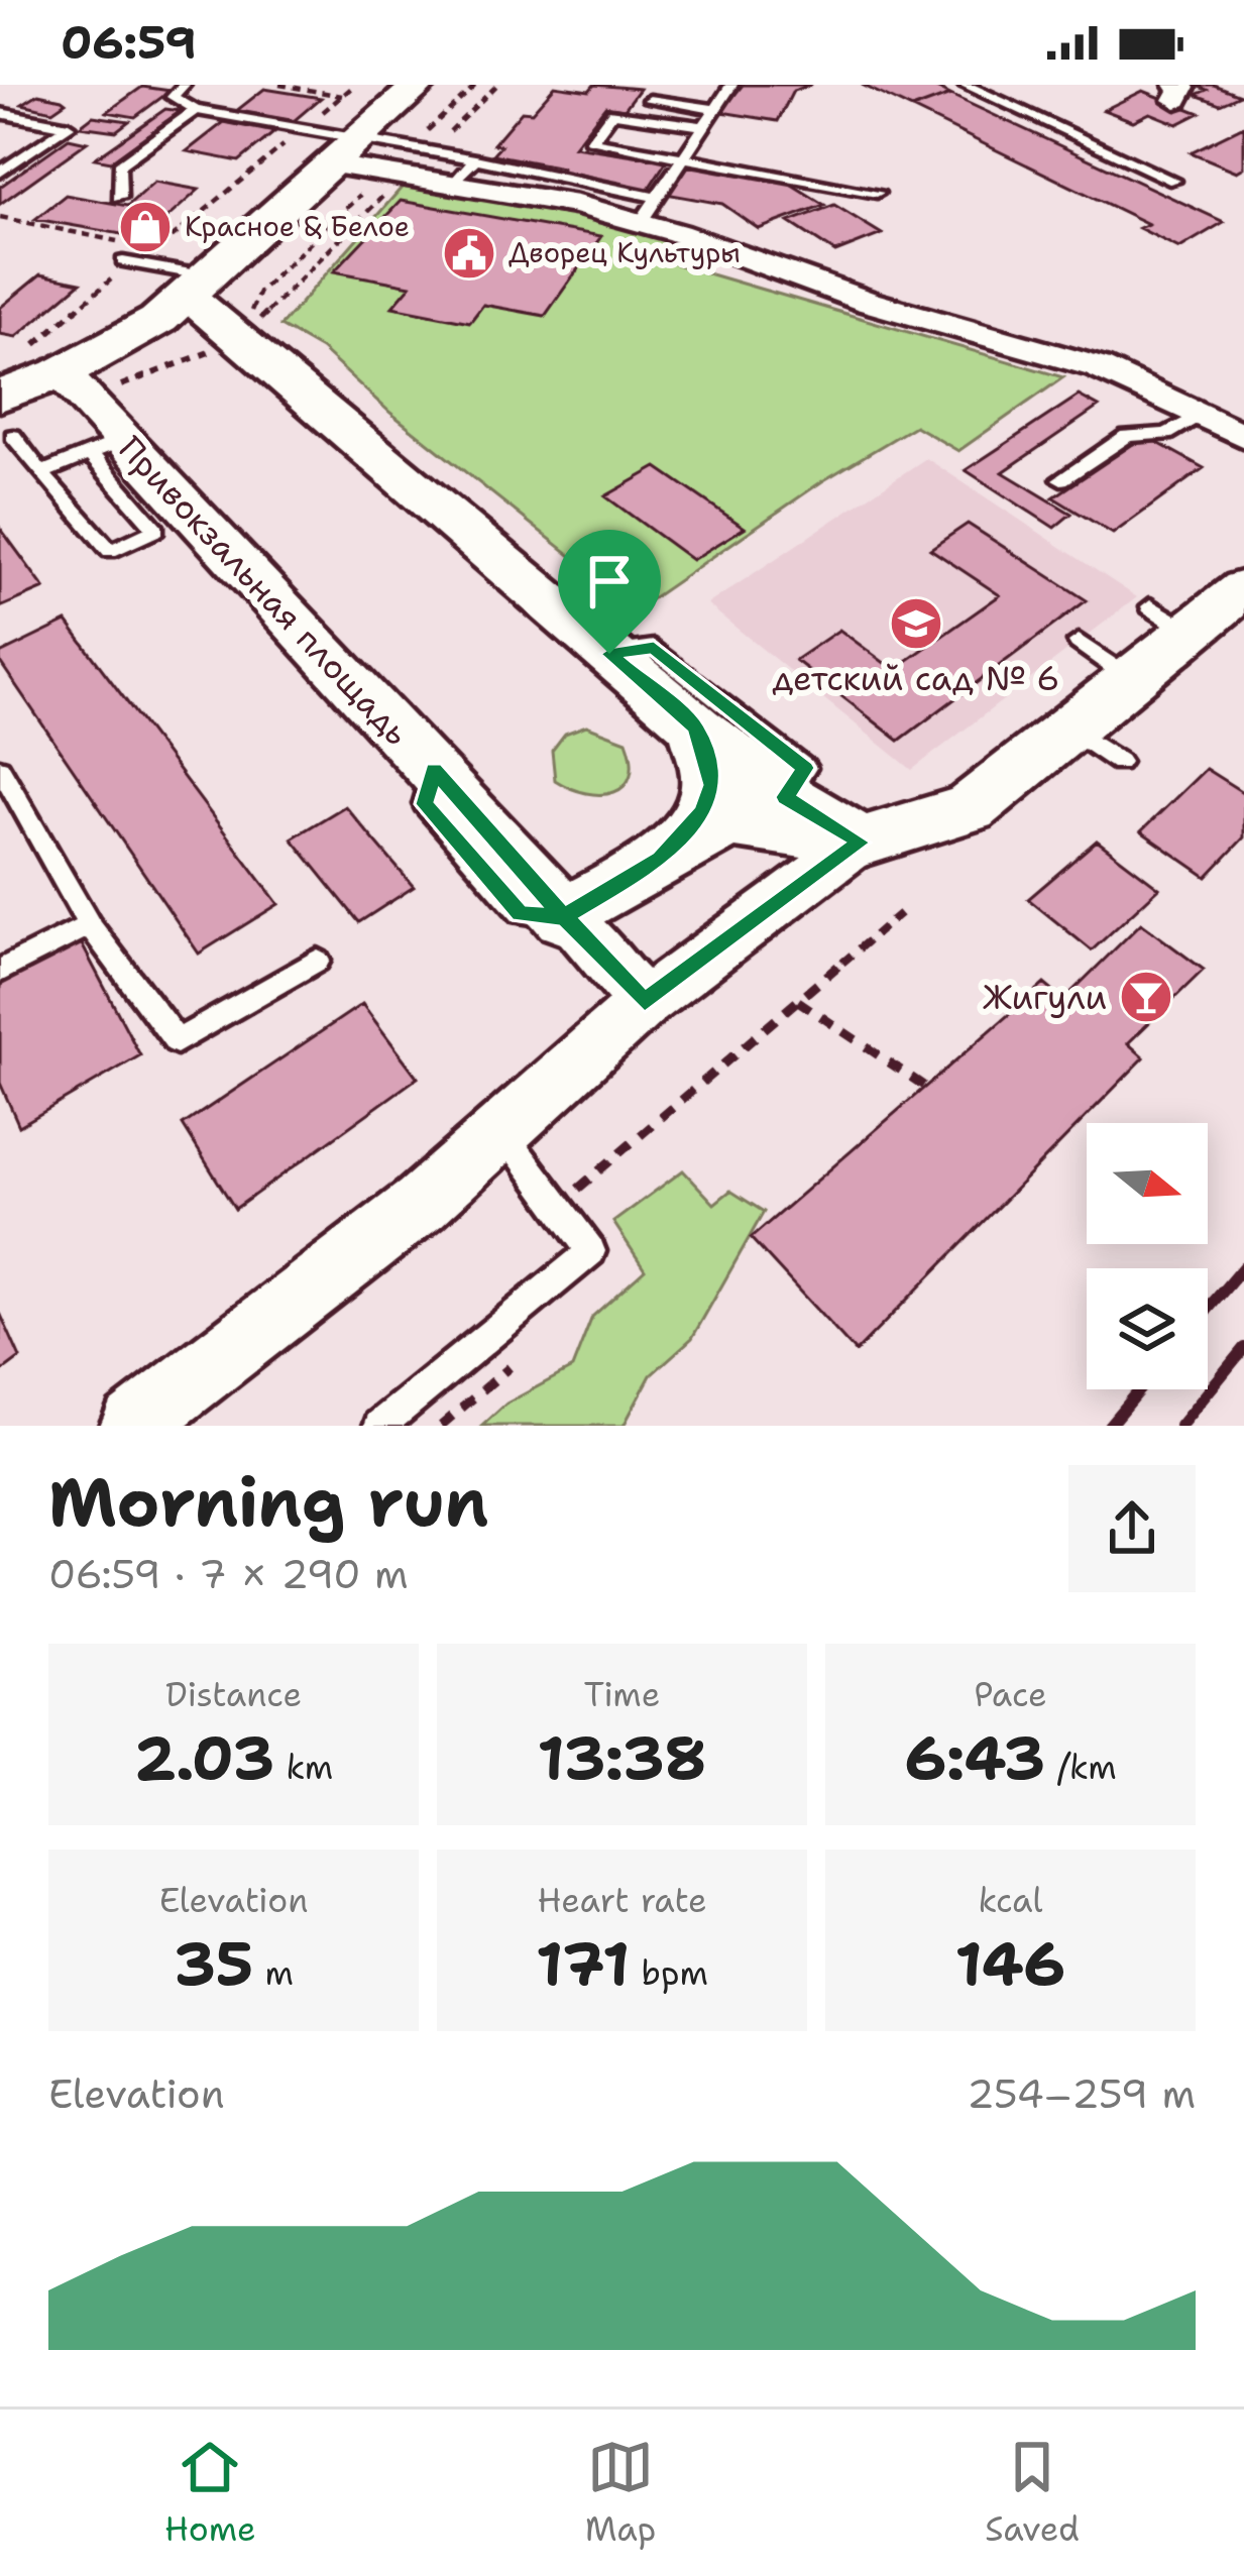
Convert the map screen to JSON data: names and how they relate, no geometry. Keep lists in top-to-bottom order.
{
  "streets": {
    "street": ["Привокзальная площадь"]
  },
  "places": {
    "shop": ["Красное & Белое"],
    "public building": ["Дворец Культуры"],
    "school or university": ["детский сад № 6"],
    "bar": ["Жигули"]
  },
  "north": "right",
  "page": {
    "status": "06:59",
    "heading": ["Morning run", "06:59 · 7 × 290 m"],
    "stats": [
      ["Distance", "2.03 km"],
      ["Time", "13:38"],
      ["Pace", "6:43 /km"],
      ["Elevation", "35 m"],
      ["Heart rate", "171 bpm"],
      ["kcal", "146"]
    ],
    "chart": ["Elevation", "254–259 m"],
    "tabs": ["Home", "Map", "Saved"]
  }
}
